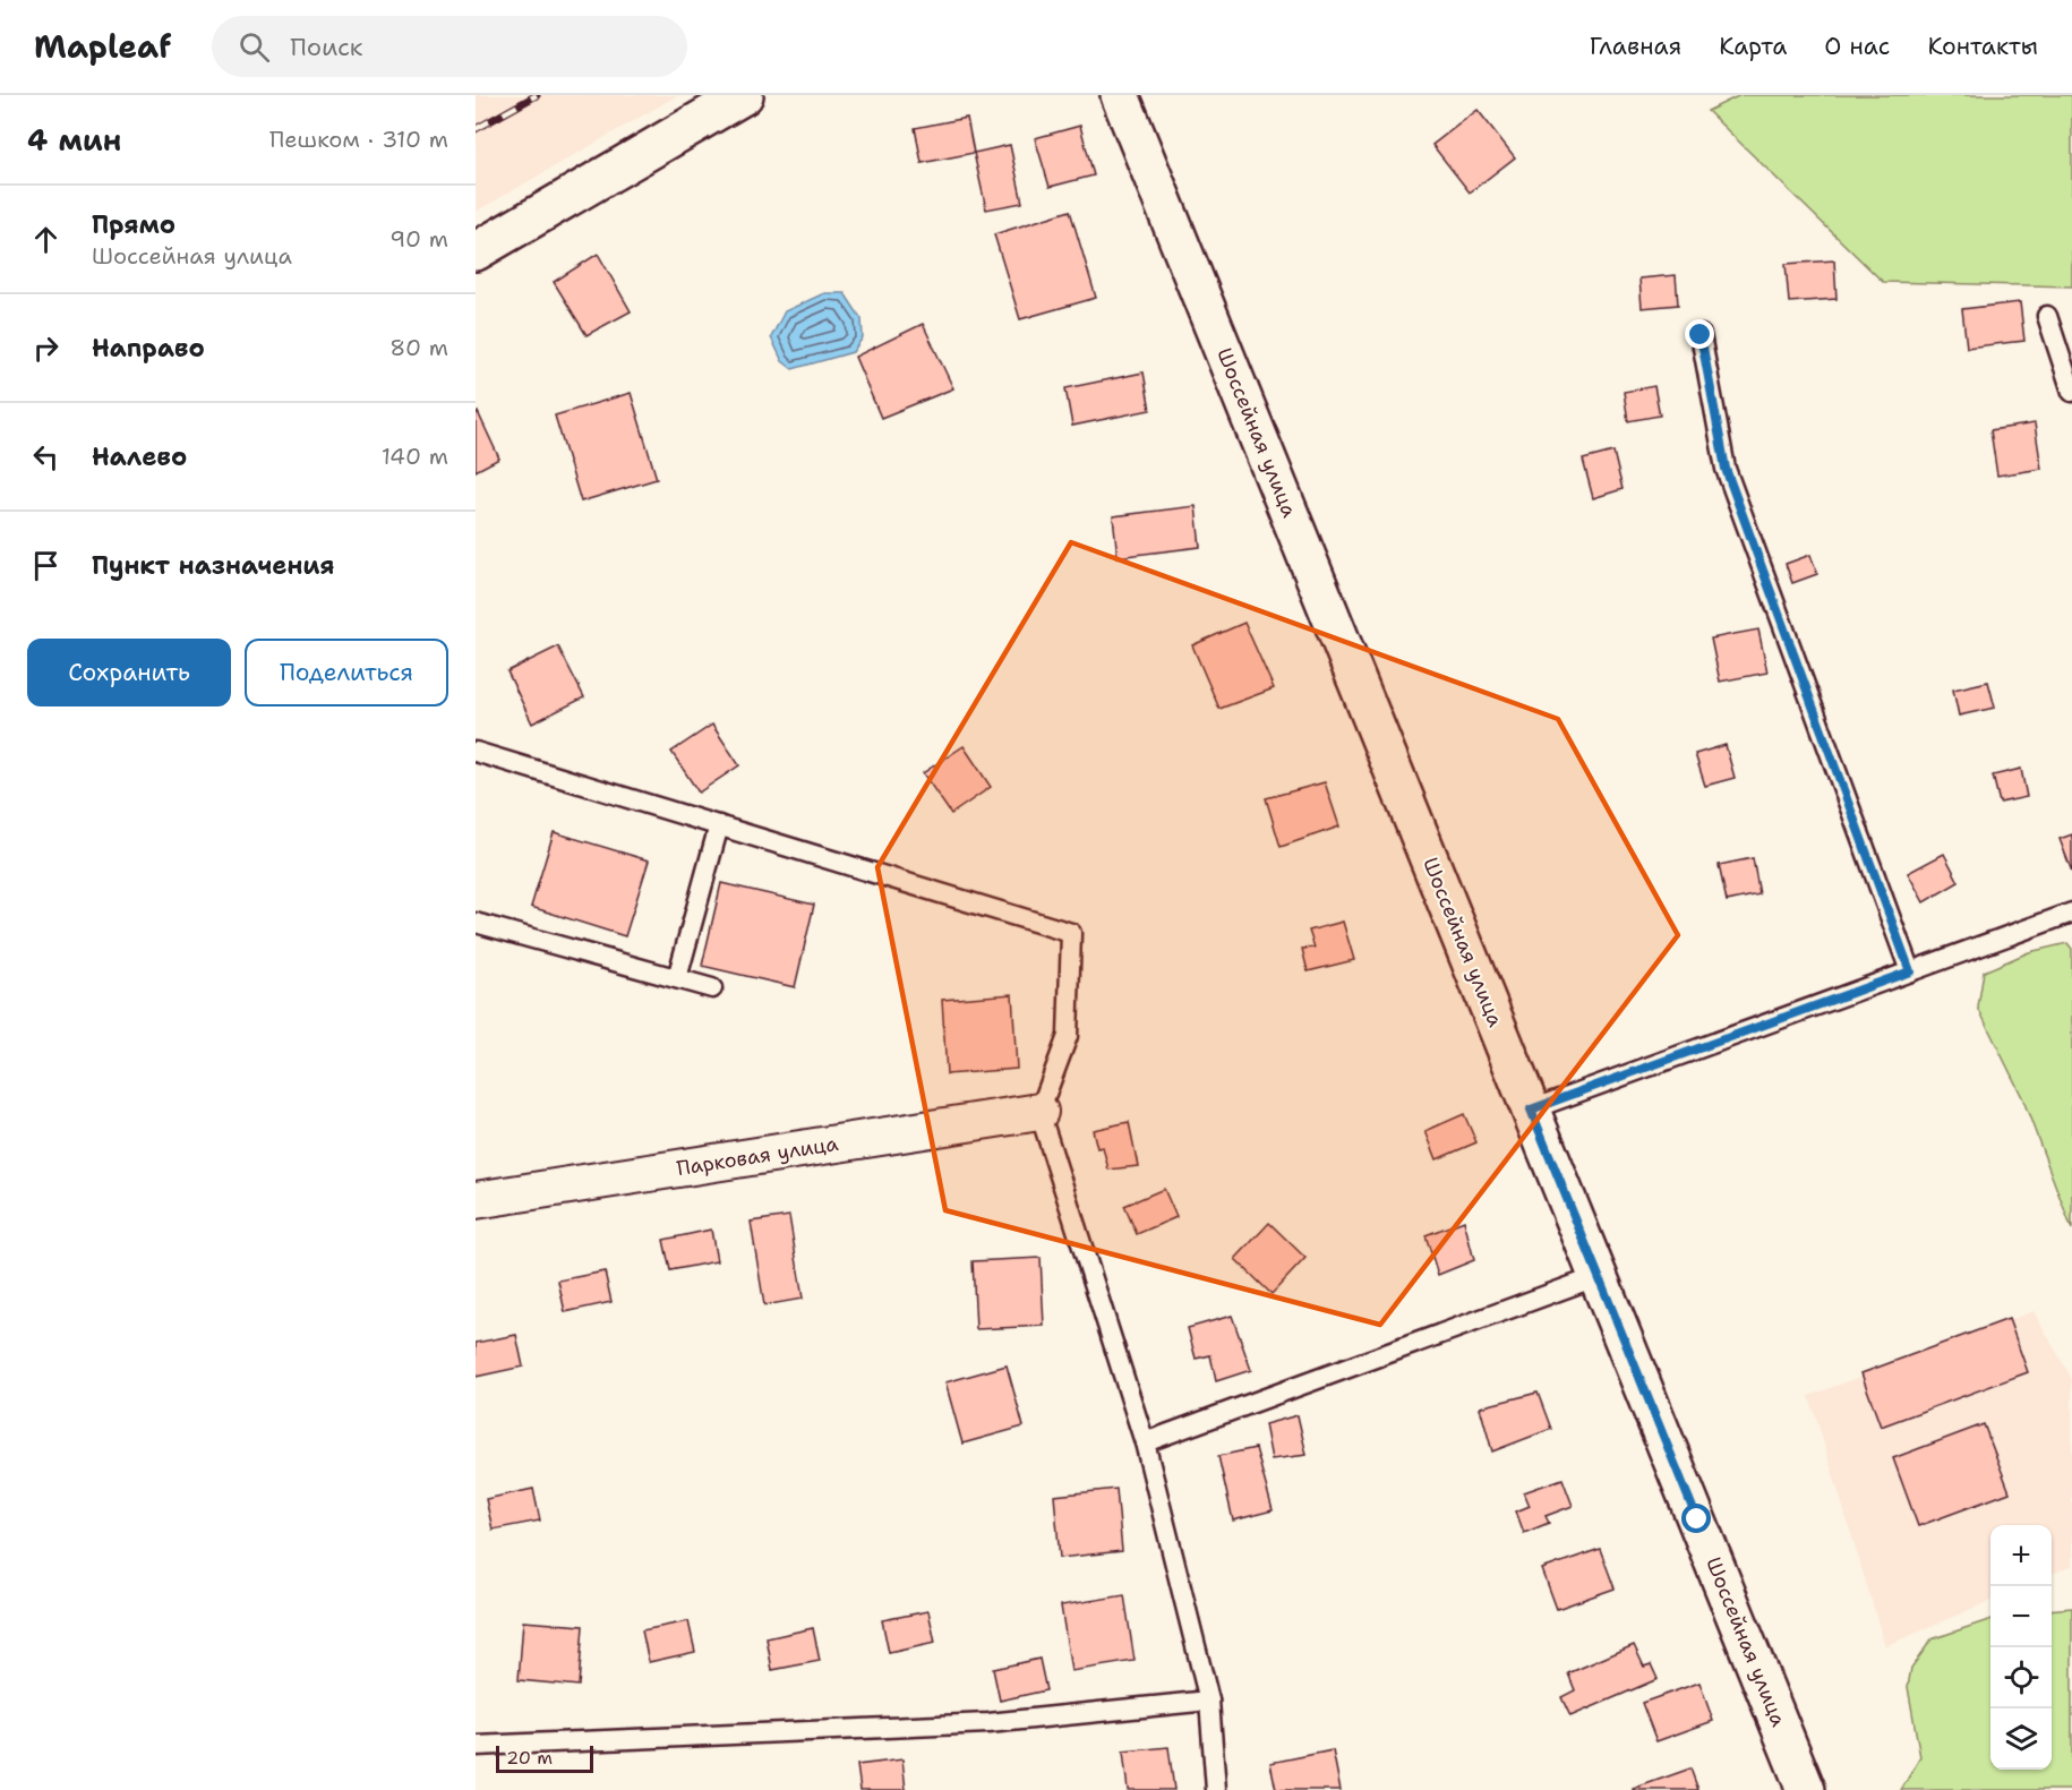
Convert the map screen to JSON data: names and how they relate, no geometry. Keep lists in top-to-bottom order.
{
  "streets": {
    "street": ["Шоссейная улица", "Парковая улица"]
  },
  "scale_bar": "20 m",
  "page": {
    "header": "Mapleaf",
    "search": "Поиск",
    "nav": [
      "Главная",
      "Карта",
      "О нас",
      "Контакты"
    ],
    "heading": ["4 мин", "Пешком · 310 m"],
    "list": [
      ["Прямо", "Шоссейная улица", "90 m"],
      ["Направо", "80 m"],
      ["Налево", "140 m"],
      "Пункт назначения"
    ],
    "buttons": ["Сохранить", "Поделиться"],
    "map_buttons": ["+", "−"],
    "scale": "20 m"
  }
}
